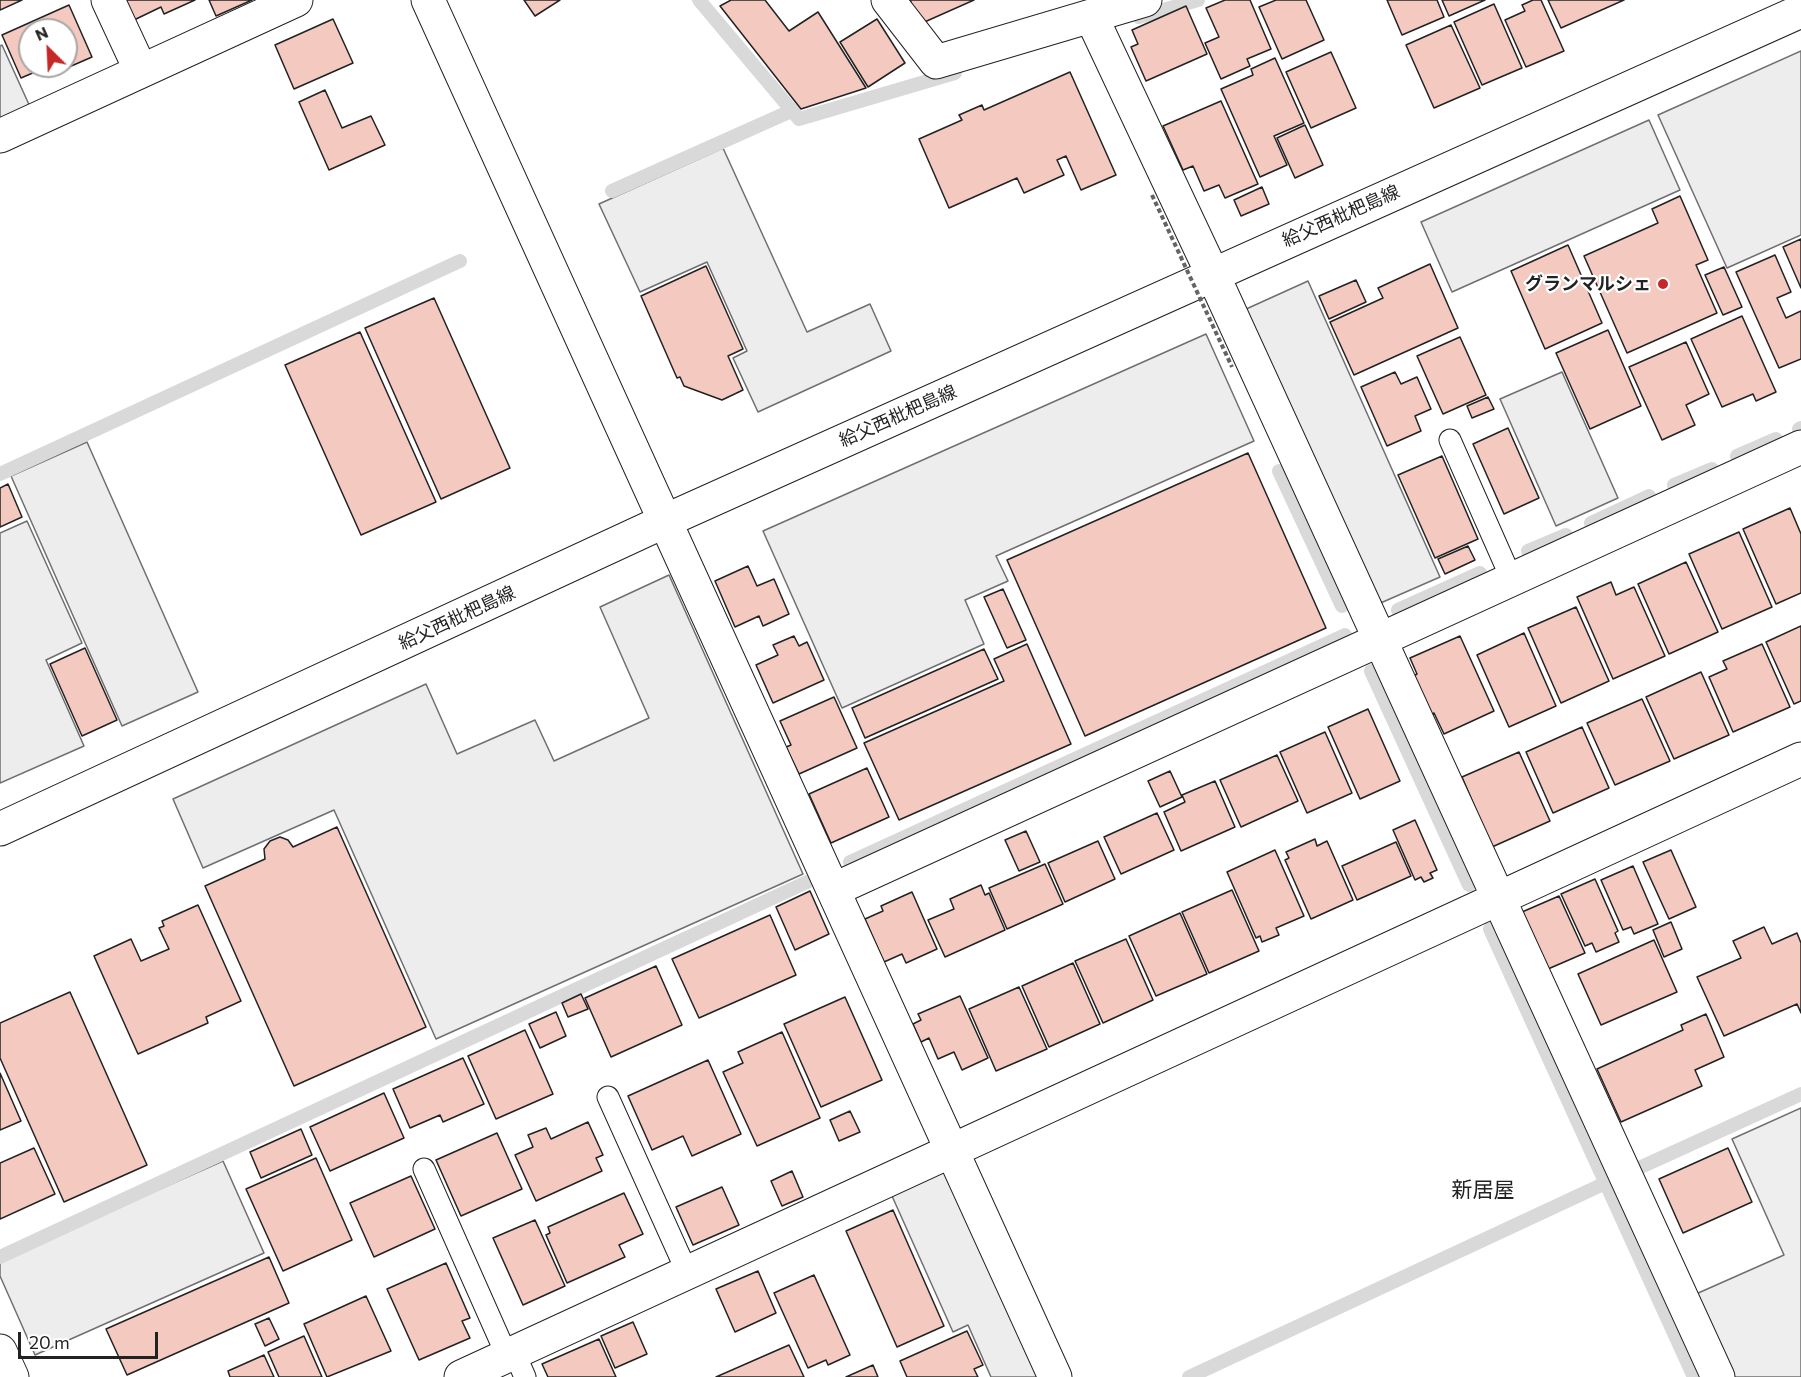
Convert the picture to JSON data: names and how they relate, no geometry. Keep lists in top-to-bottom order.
{
  "streets": {
    "street": ["給父西枇杷島線"]
  },
  "districts": ["新居屋"],
  "places": ["グランマルシェ"],
  "scale_bar": "20 m",
  "north": "top left"
}
